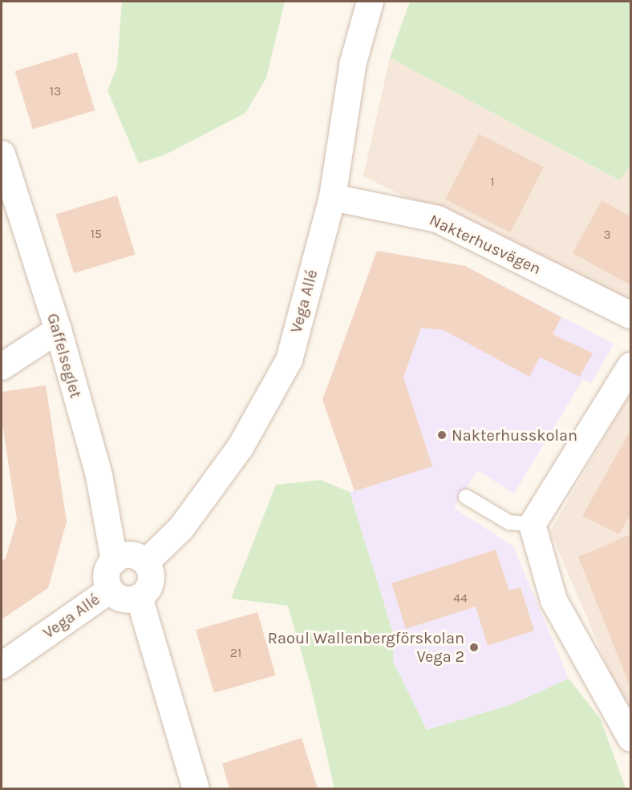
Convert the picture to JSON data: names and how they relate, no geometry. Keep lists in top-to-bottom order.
{
  "streets": {
    "street": ["Nakterhusvägen", "Vega Allé", "Gaffelseglet"]
  },
  "crossings": [
    ["Nakterhusvägen", "Vega Allé"],
    ["Vega Allé", "Gaffelseglet"]
  ],
  "places": ["Nakterhusskolan", "Raoul Wallenbergförskolan Vega 2"],
  "house_numbers": [
    "13",
    "1",
    "15",
    "3",
    "44",
    "21"
  ]
}
